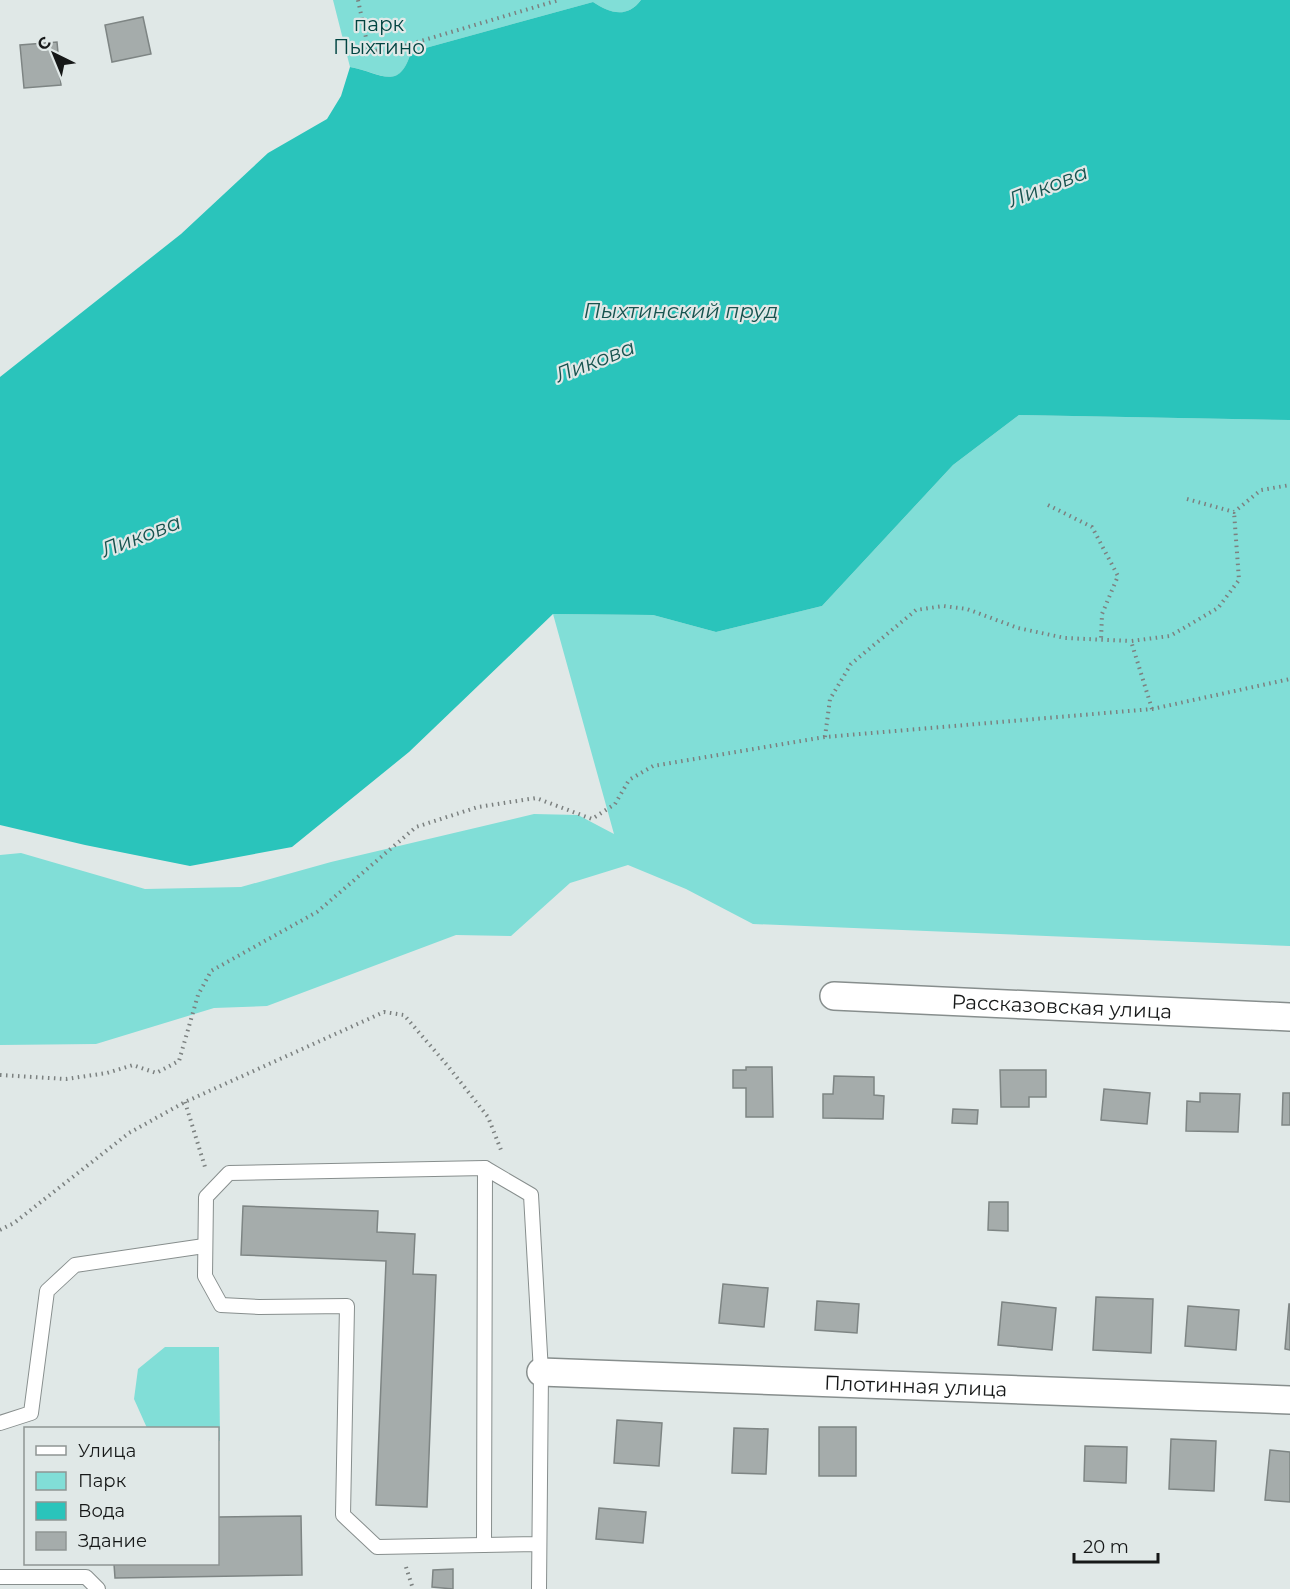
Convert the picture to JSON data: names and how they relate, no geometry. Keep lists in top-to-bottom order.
{
  "streets": {
    "street": ["Рассказовская улица", "Плотинная улица"]
  },
  "water": ["Ликова", "Пыхтинский пруд"],
  "parks": ["парк Пыхтино"],
  "legend": [
    "Улица",
    "Парк",
    "Вода",
    "Здание"
  ],
  "scale_bar": "20 m",
  "north": "top left"
}
